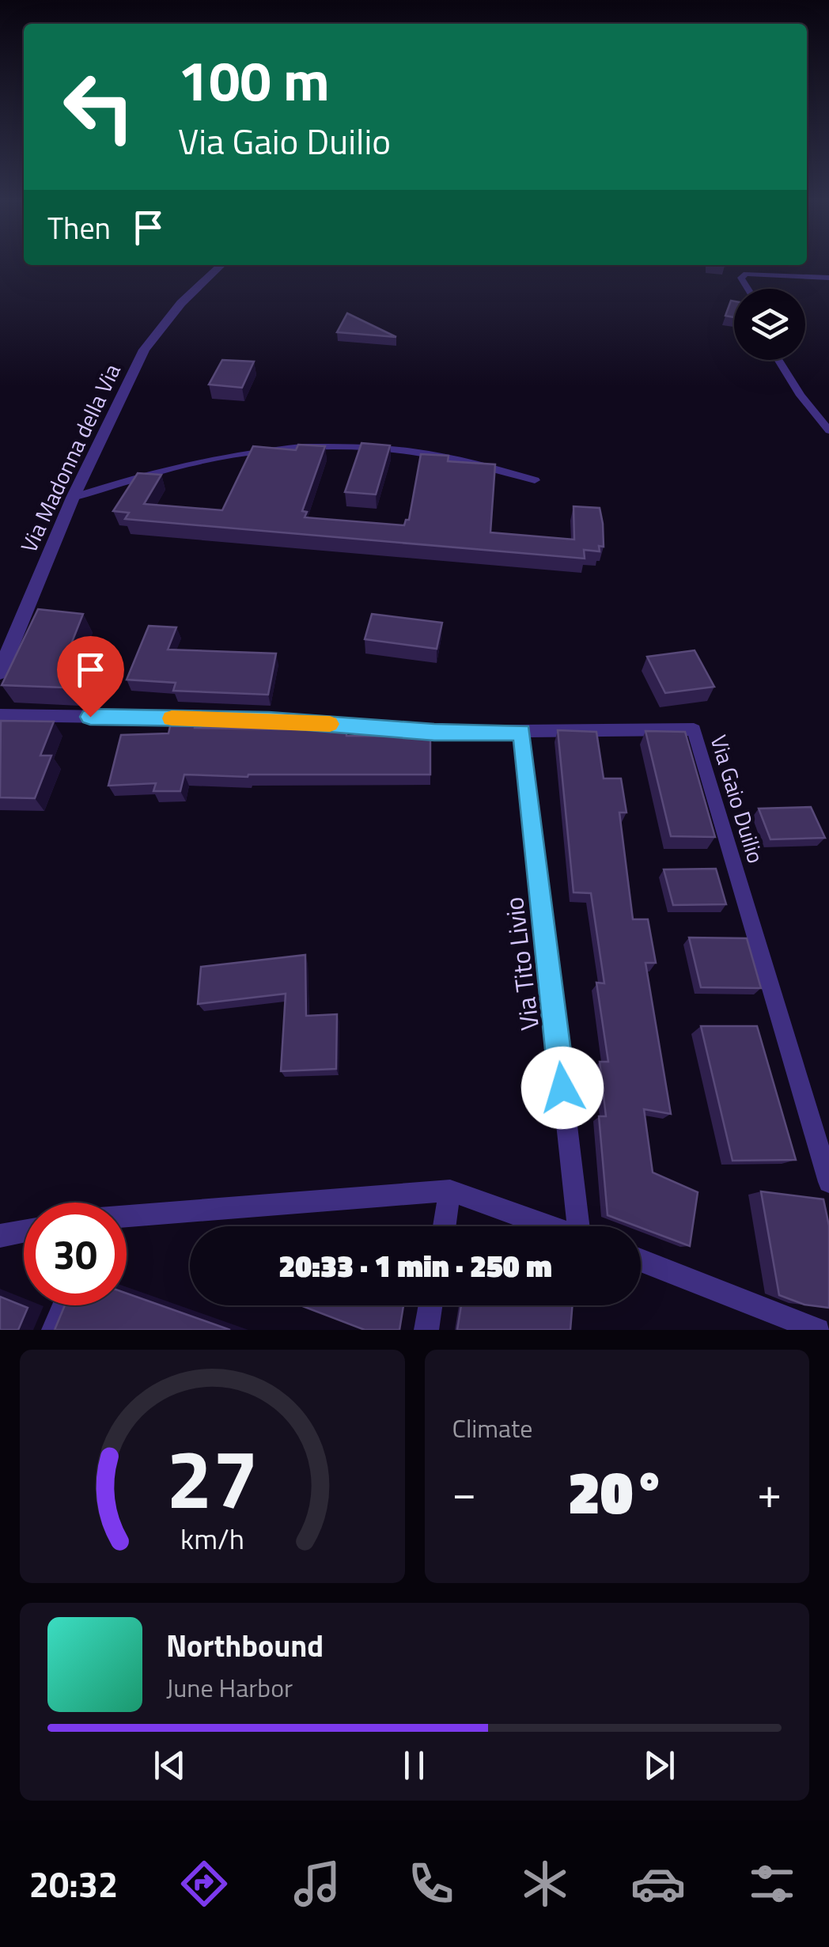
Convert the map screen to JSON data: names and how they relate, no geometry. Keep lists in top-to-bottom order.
{
  "streets": {
    "street": ["Via Madonna della Via", "Via Gaio Duilio", "Via Tito Livio"]
  },
  "crossings": [
    ["Via Gaio Duilio", "Via Tito Livio"]
  ],
  "page": {
    "turn": ["100 m", "Via Gaio Duilio"],
    "then": "Then",
    "limit": "30",
    "trip": "20:33 · 1 min · 250 m",
    "tile": "Climate",
    "heat": ["−", "20°", "+"],
    "song": ["Northbound", "June Harbor"],
    "tabs": "20:32",
    "gauge": ["27", "km/h"]
  }
}
